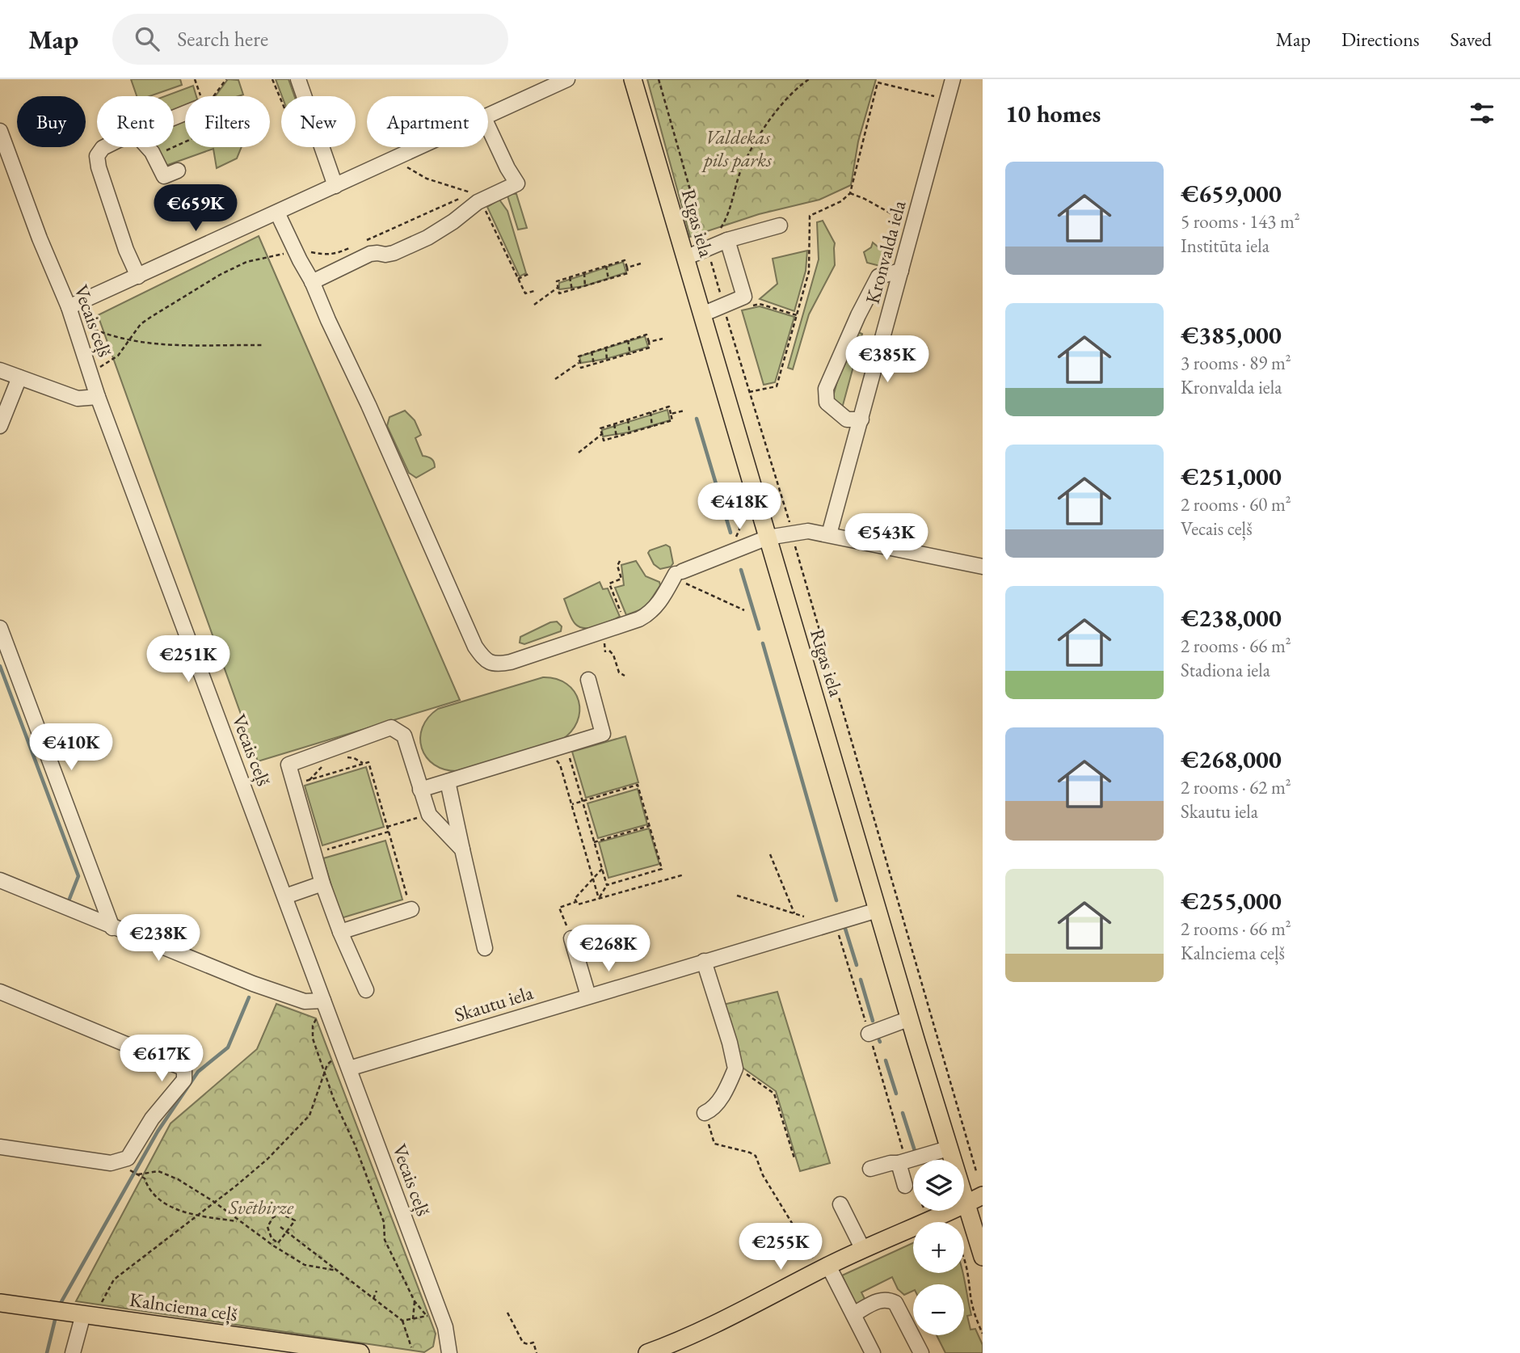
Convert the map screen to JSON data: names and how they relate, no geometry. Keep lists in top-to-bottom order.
{
  "streets": {
    "main road": ["Rīgas iela", "Kalnciema ceļš"],
    "street": ["Kronvalda iela", "Vecais ceļš", "Skautu iela"]
  },
  "crossings": [
    ["Rīgas iela", "Skautu iela"],
    ["Vecais ceļš", "Skautu iela"]
  ],
  "parks": ["Valdekas pils parks", "Svētbirze"],
  "page": {
    "header": "Map",
    "search": "Search here",
    "nav": ["Map", "Directions", "Saved"],
    "heading": "10 homes",
    "chip": [
      "Buy",
      "Rent",
      "Filters",
      "New",
      "Apartment"
    ],
    "list": [
      {
        "name": "€659,000",
        "note": "5 rooms · 143 m² · Institūta iela"
      },
      {
        "name": "€385,000",
        "note": "3 rooms · 89 m² · Kronvalda iela"
      },
      {
        "name": "€251,000",
        "note": "2 rooms · 60 m² · Vecais ceļš"
      },
      {
        "name": "€238,000",
        "note": "2 rooms · 66 m² · Stadiona iela"
      },
      {
        "name": "€268,000",
        "note": "2 rooms · 62 m² · Skautu iela"
      },
      {
        "name": "€255,000",
        "note": "2 rooms · 66 m² · Kalnciema ceļš"
      }
    ],
    "price": [
      "€659K",
      "€385K",
      "€418K",
      "€543K",
      "€251K",
      "€410K",
      "€238K",
      "€268K",
      "€617K",
      "€255K"
    ],
    "map_buttons": ["+", "−"]
  }
}
